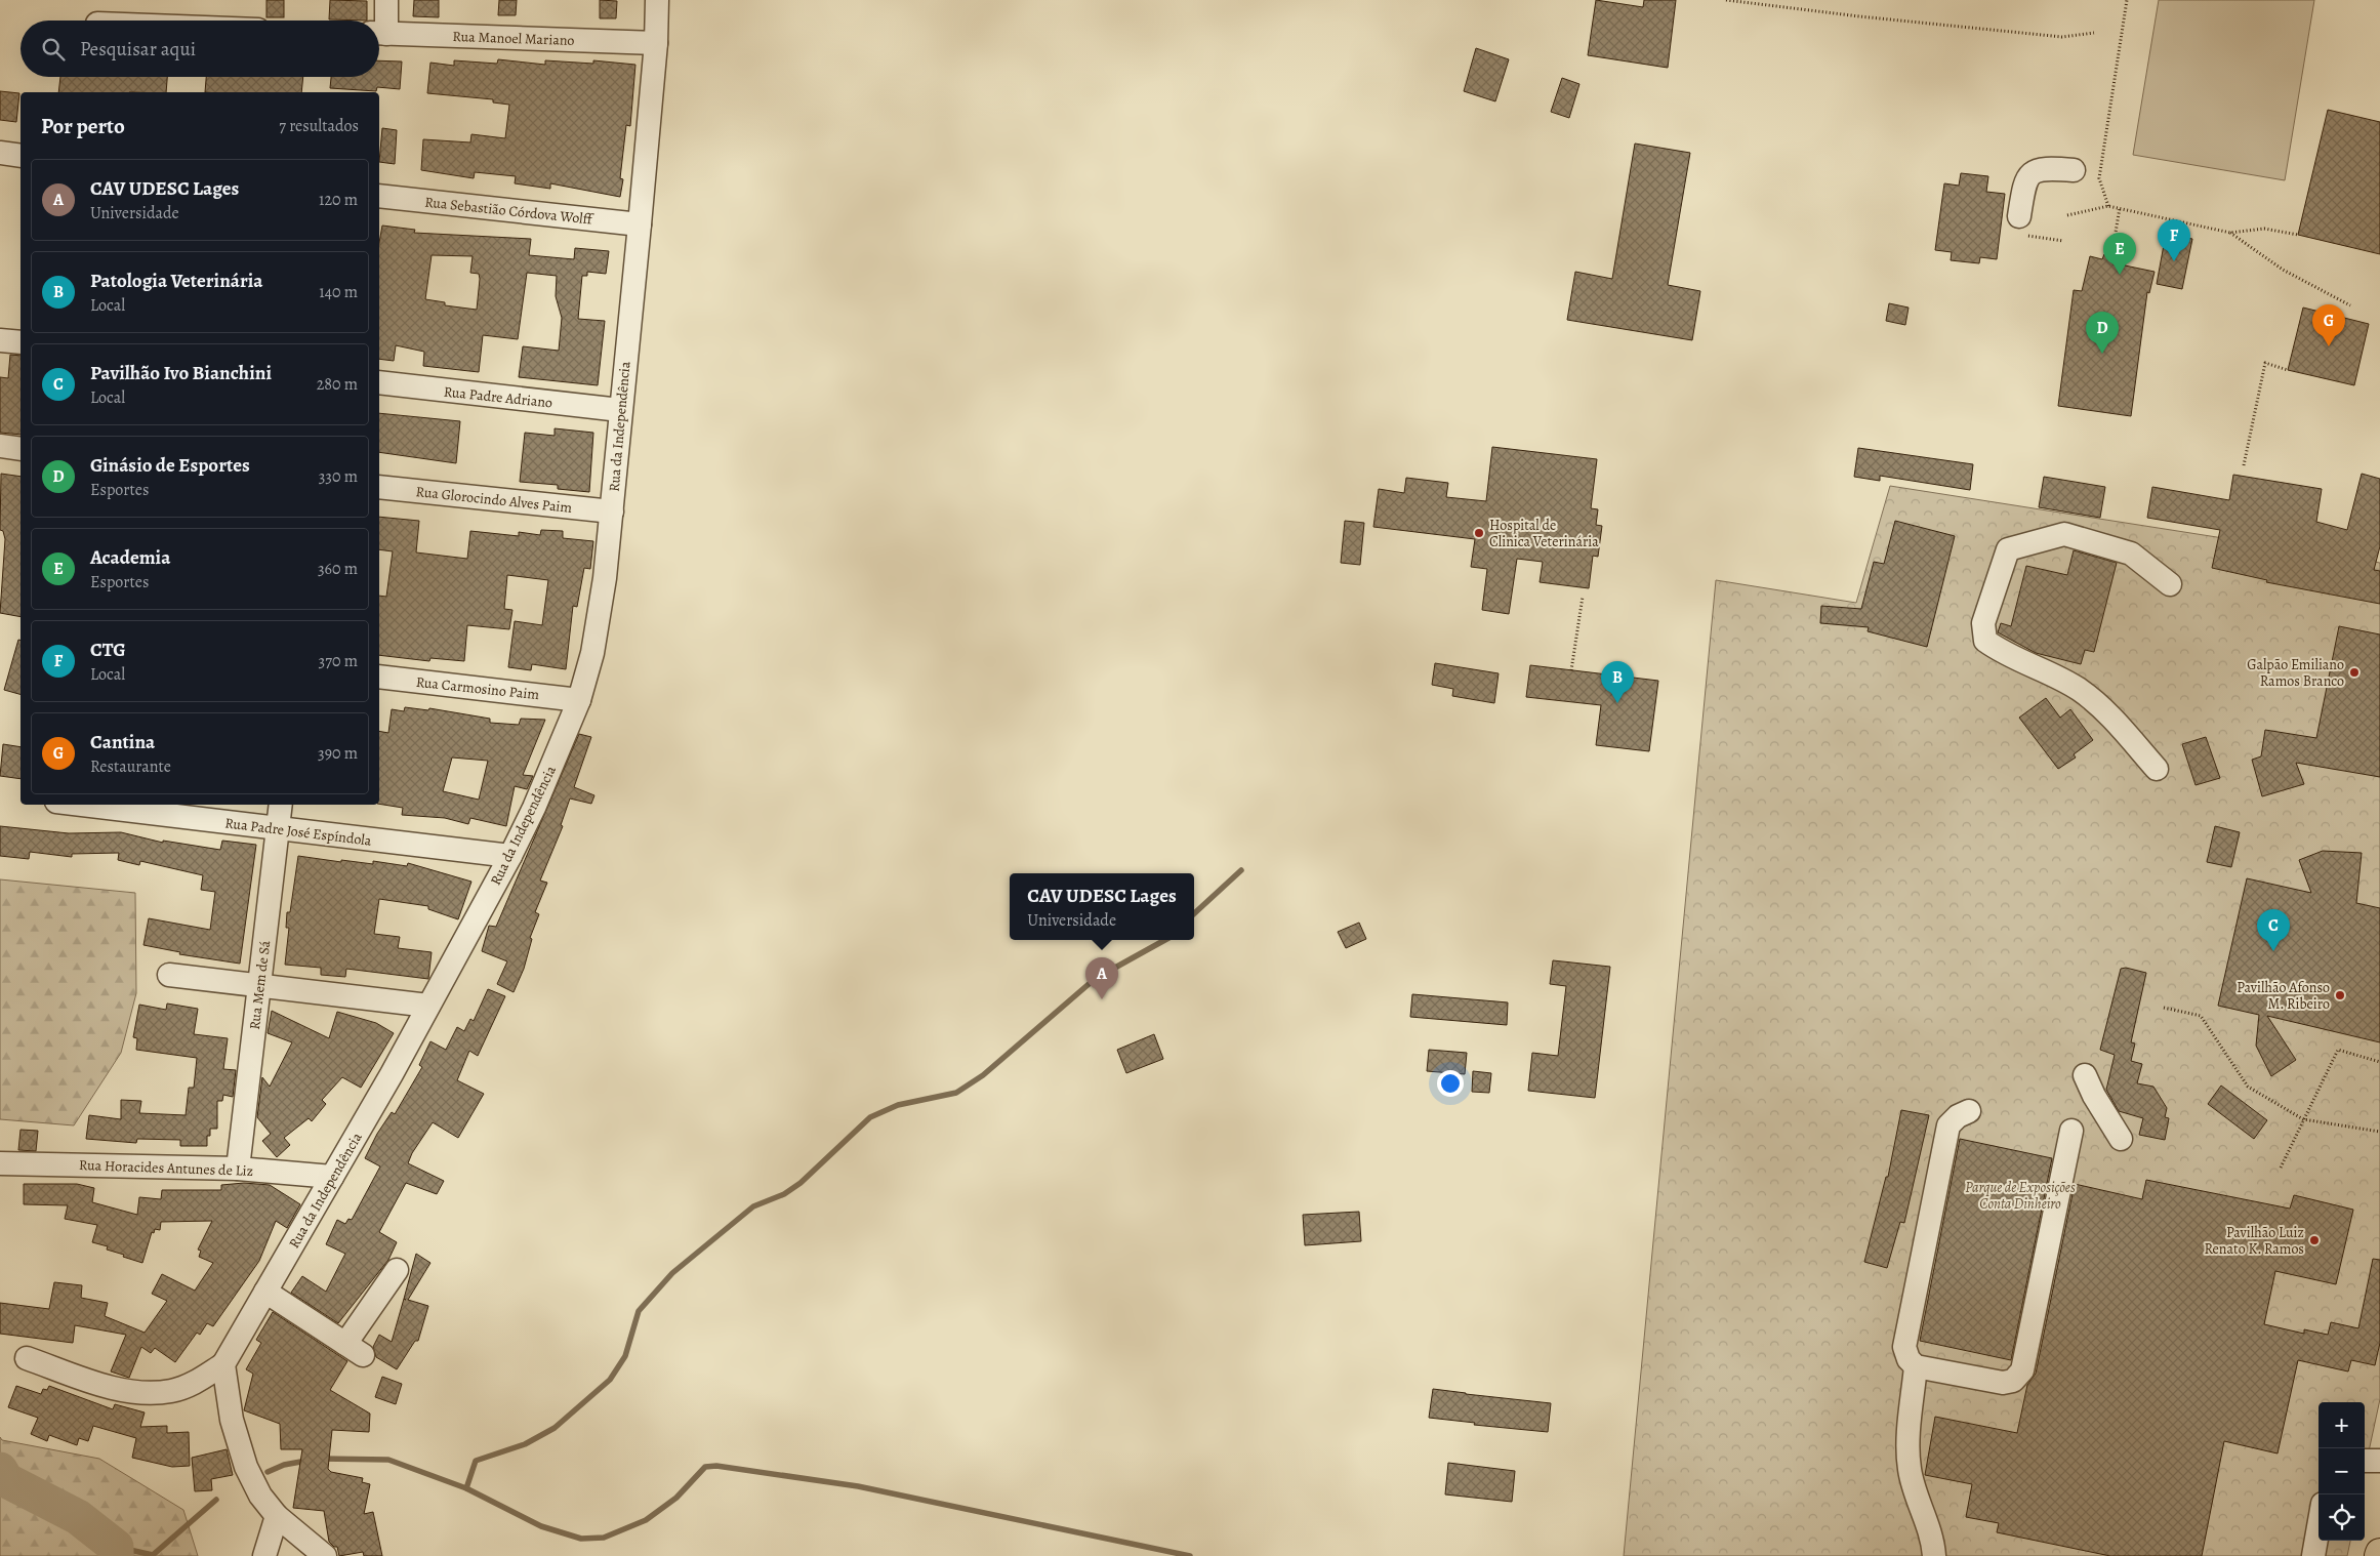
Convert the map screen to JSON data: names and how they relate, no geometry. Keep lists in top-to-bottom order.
{
  "streets": {
    "street": [
      "Rua Manoel Mariano",
      "Rua Sebastião Córdova Wolff",
      "Rua Padre Adriano",
      "Rua da Independência",
      "Rua Glorocindo Alves Paim",
      "Rua Carmosino Paim",
      "Rua Padre José Espíndola",
      "Rua Mem de Sá",
      "Rua Horacides Antunes de Liz"
    ]
  },
  "crossings": [
    ["Rua Manoel Mariano", "Rua da Independência"],
    ["Rua Sebastião Córdova Wolff", "Rua da Independência"],
    ["Rua Padre Adriano", "Rua da Independência"],
    ["Rua da Independência", "Rua Glorocindo Alves Paim"],
    ["Rua da Independência", "Rua Carmosino Paim"],
    ["Rua da Independência", "Rua Padre José Espíndola"],
    ["Rua da Independência", "Rua Horacides Antunes de Liz"],
    ["Rua Padre José Espíndola", "Rua Mem de Sá"],
    ["Rua Mem de Sá", "Rua Horacides Antunes de Liz"]
  ],
  "parks": ["Parque de Exposições Conta Dinheiro"],
  "places": [
    "Hospital de Clinica Veterinária",
    "Galpão Emiliano Ramos Branco",
    "Pavilhão Afonso M. Ribeiro",
    "Pavilhão Luiz Renato K. Ramos"
  ],
  "page": {
    "search": "Pesquisar aqui",
    "heading": ["Por perto", "7 resultados"],
    "list": [
      {
        "mark": "A",
        "name": "CAV UDESC Lages",
        "note": "Universidade",
        "value": "120 m"
      },
      {
        "mark": "B",
        "name": "Patologia Veterinária",
        "note": "Local",
        "value": "140 m"
      },
      {
        "mark": "C",
        "name": "Pavilhão Ivo Bianchini",
        "note": "Local",
        "value": "280 m"
      },
      {
        "mark": "D",
        "name": "Ginásio de Esportes",
        "note": "Esportes",
        "value": "330 m"
      },
      {
        "mark": "E",
        "name": "Academia",
        "note": "Esportes",
        "value": "360 m"
      },
      {
        "mark": "F",
        "name": "CTG",
        "note": "Local",
        "value": "370 m"
      },
      {
        "mark": "G",
        "name": "Cantina",
        "note": "Restaurante",
        "value": "390 m"
      }
    ],
    "pins": [
      "F",
      "E",
      "G",
      "D",
      "B",
      "C",
      "A"
    ],
    "popup": ["CAV UDESC Lages", "Universidade"],
    "map_buttons": ["+", "−"]
  }
}
